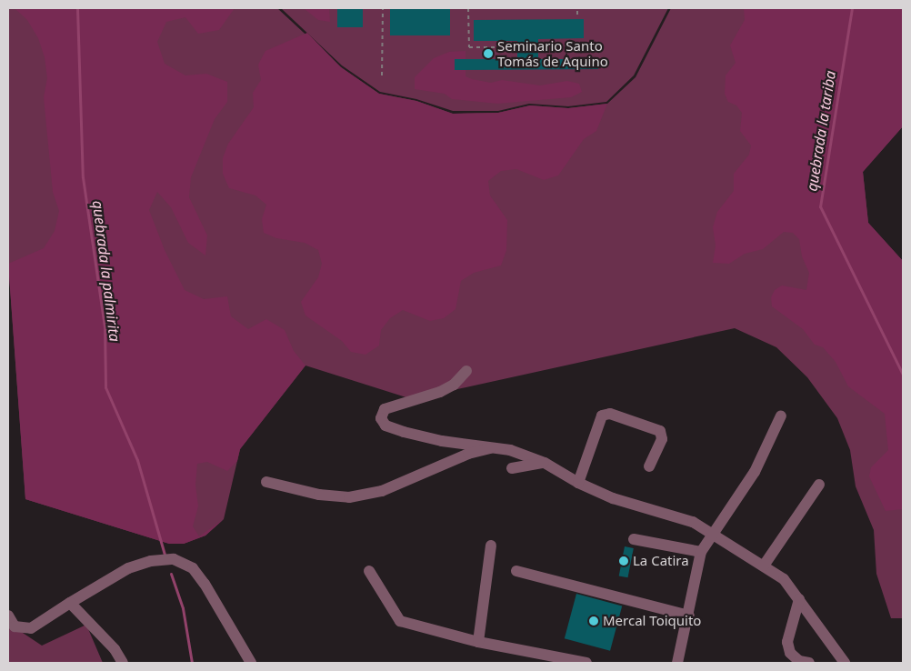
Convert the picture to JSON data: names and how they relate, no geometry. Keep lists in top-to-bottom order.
{
  "water": ["quebrada la tariba", "quebrada la palmirita"],
  "places": ["Seminario Santo Tomás de Aquino", "La Catira", "Mercal Toiquito"]
}
